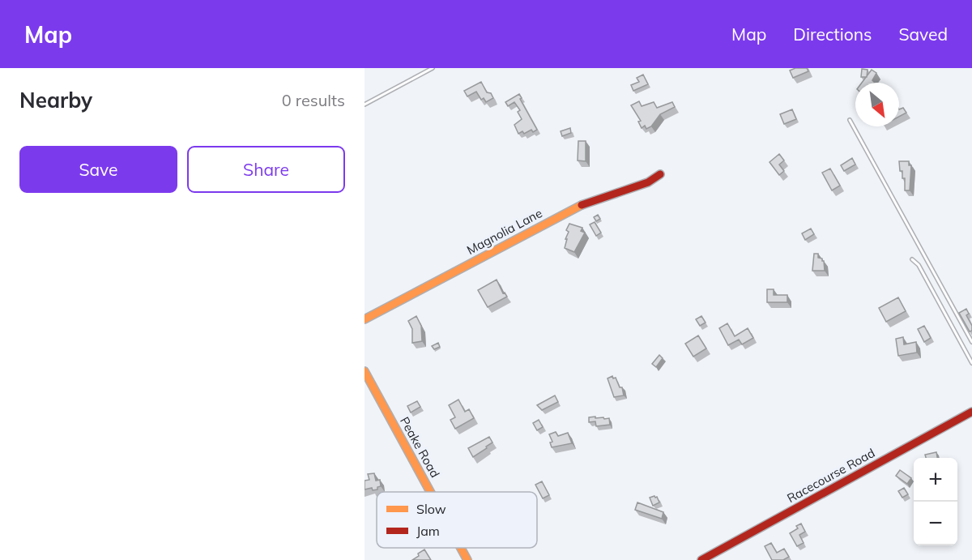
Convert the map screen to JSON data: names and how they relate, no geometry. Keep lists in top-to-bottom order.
{
  "streets": {
    "street": ["Magnolia Lane", "Peake Road", "Racecourse Road"]
  },
  "legend": ["Slow", "Jam"],
  "north": "bottom right",
  "page": {
    "header": "Map",
    "nav": ["Map", "Directions", "Saved"],
    "heading": ["Nearby", "0 results"],
    "buttons": ["Save", "Share"],
    "map_buttons": ["+", "−"]
  }
}
